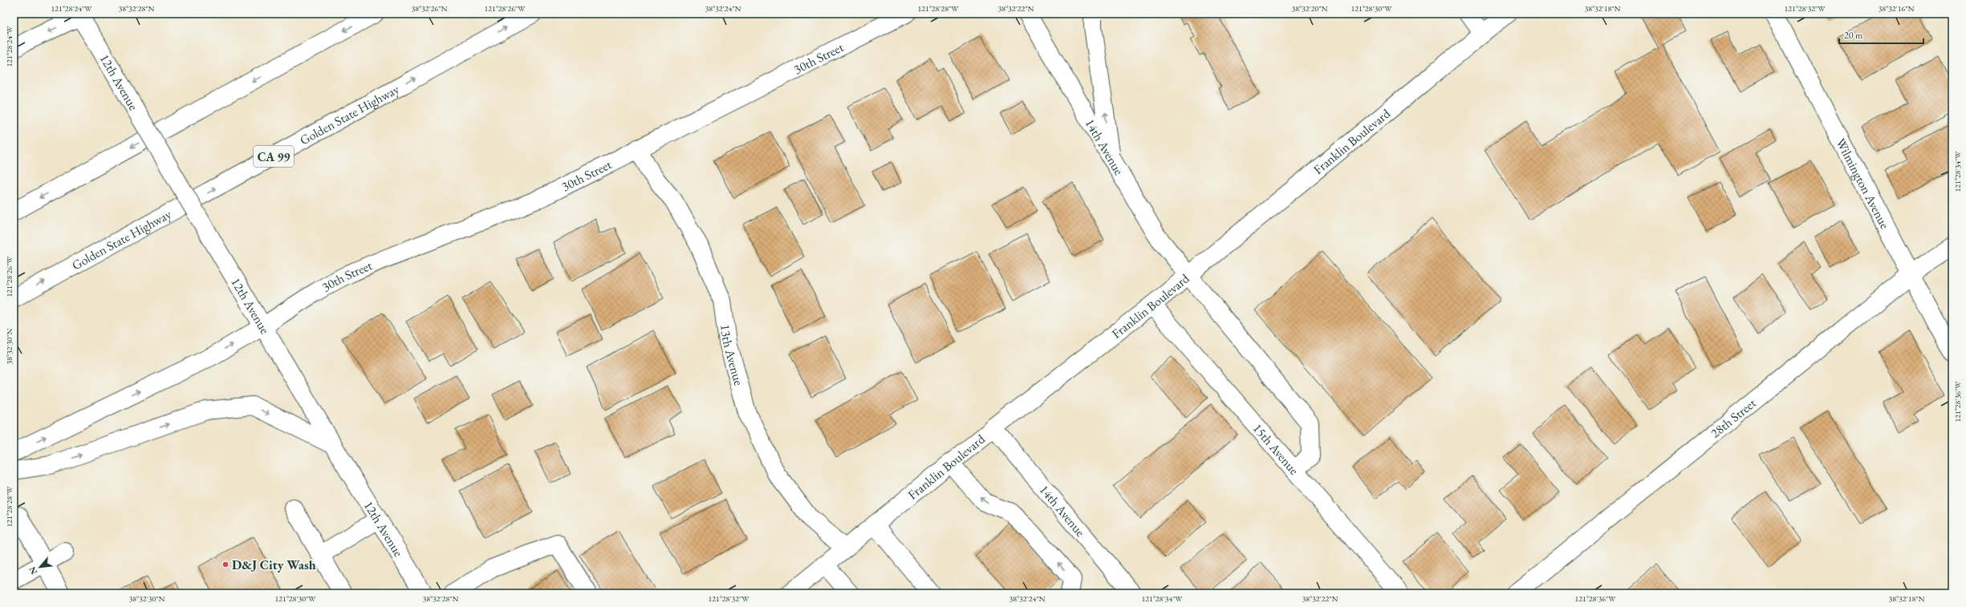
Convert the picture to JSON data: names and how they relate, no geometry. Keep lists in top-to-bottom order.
{
  "streets": {
    "main road": [
      "30th Street",
      "12th Avenue",
      "Golden State Highway",
      "Franklin Boulevard",
      "14th Avenue",
      "CA 99",
      "Wilmington Avenue",
      "13th Avenue",
      "28th Street",
      "15th Avenue"
    ]
  },
  "crossings": [
    ["30th Street", "12th Avenue"],
    ["30th Street", "13th Avenue"],
    ["Franklin Boulevard", "14th Avenue"],
    ["Franklin Boulevard", "13th Avenue"],
    ["Franklin Boulevard", "15th Avenue"],
    ["14th Avenue", "15th Avenue"],
    ["Wilmington Avenue", "28th Street"]
  ],
  "places": ["D&J City Wash"],
  "scale_bar": "20 m",
  "north": "bottom left",
  "coordinates": [
    "121°28'24\"W",
    "38°32'28\"N",
    "38°32'26\"N",
    "121°28'26\"W",
    "38°32'24\"N",
    "121°28'28\"W",
    "38°32'22\"N",
    "38°32'20\"N",
    "121°28'30\"W",
    "38°32'18\"N",
    "121°28'32\"W",
    "38°32'16\"N",
    "121°28'34\"W",
    "38°32'30\"N",
    "121°28'36\"W"
  ]
}
